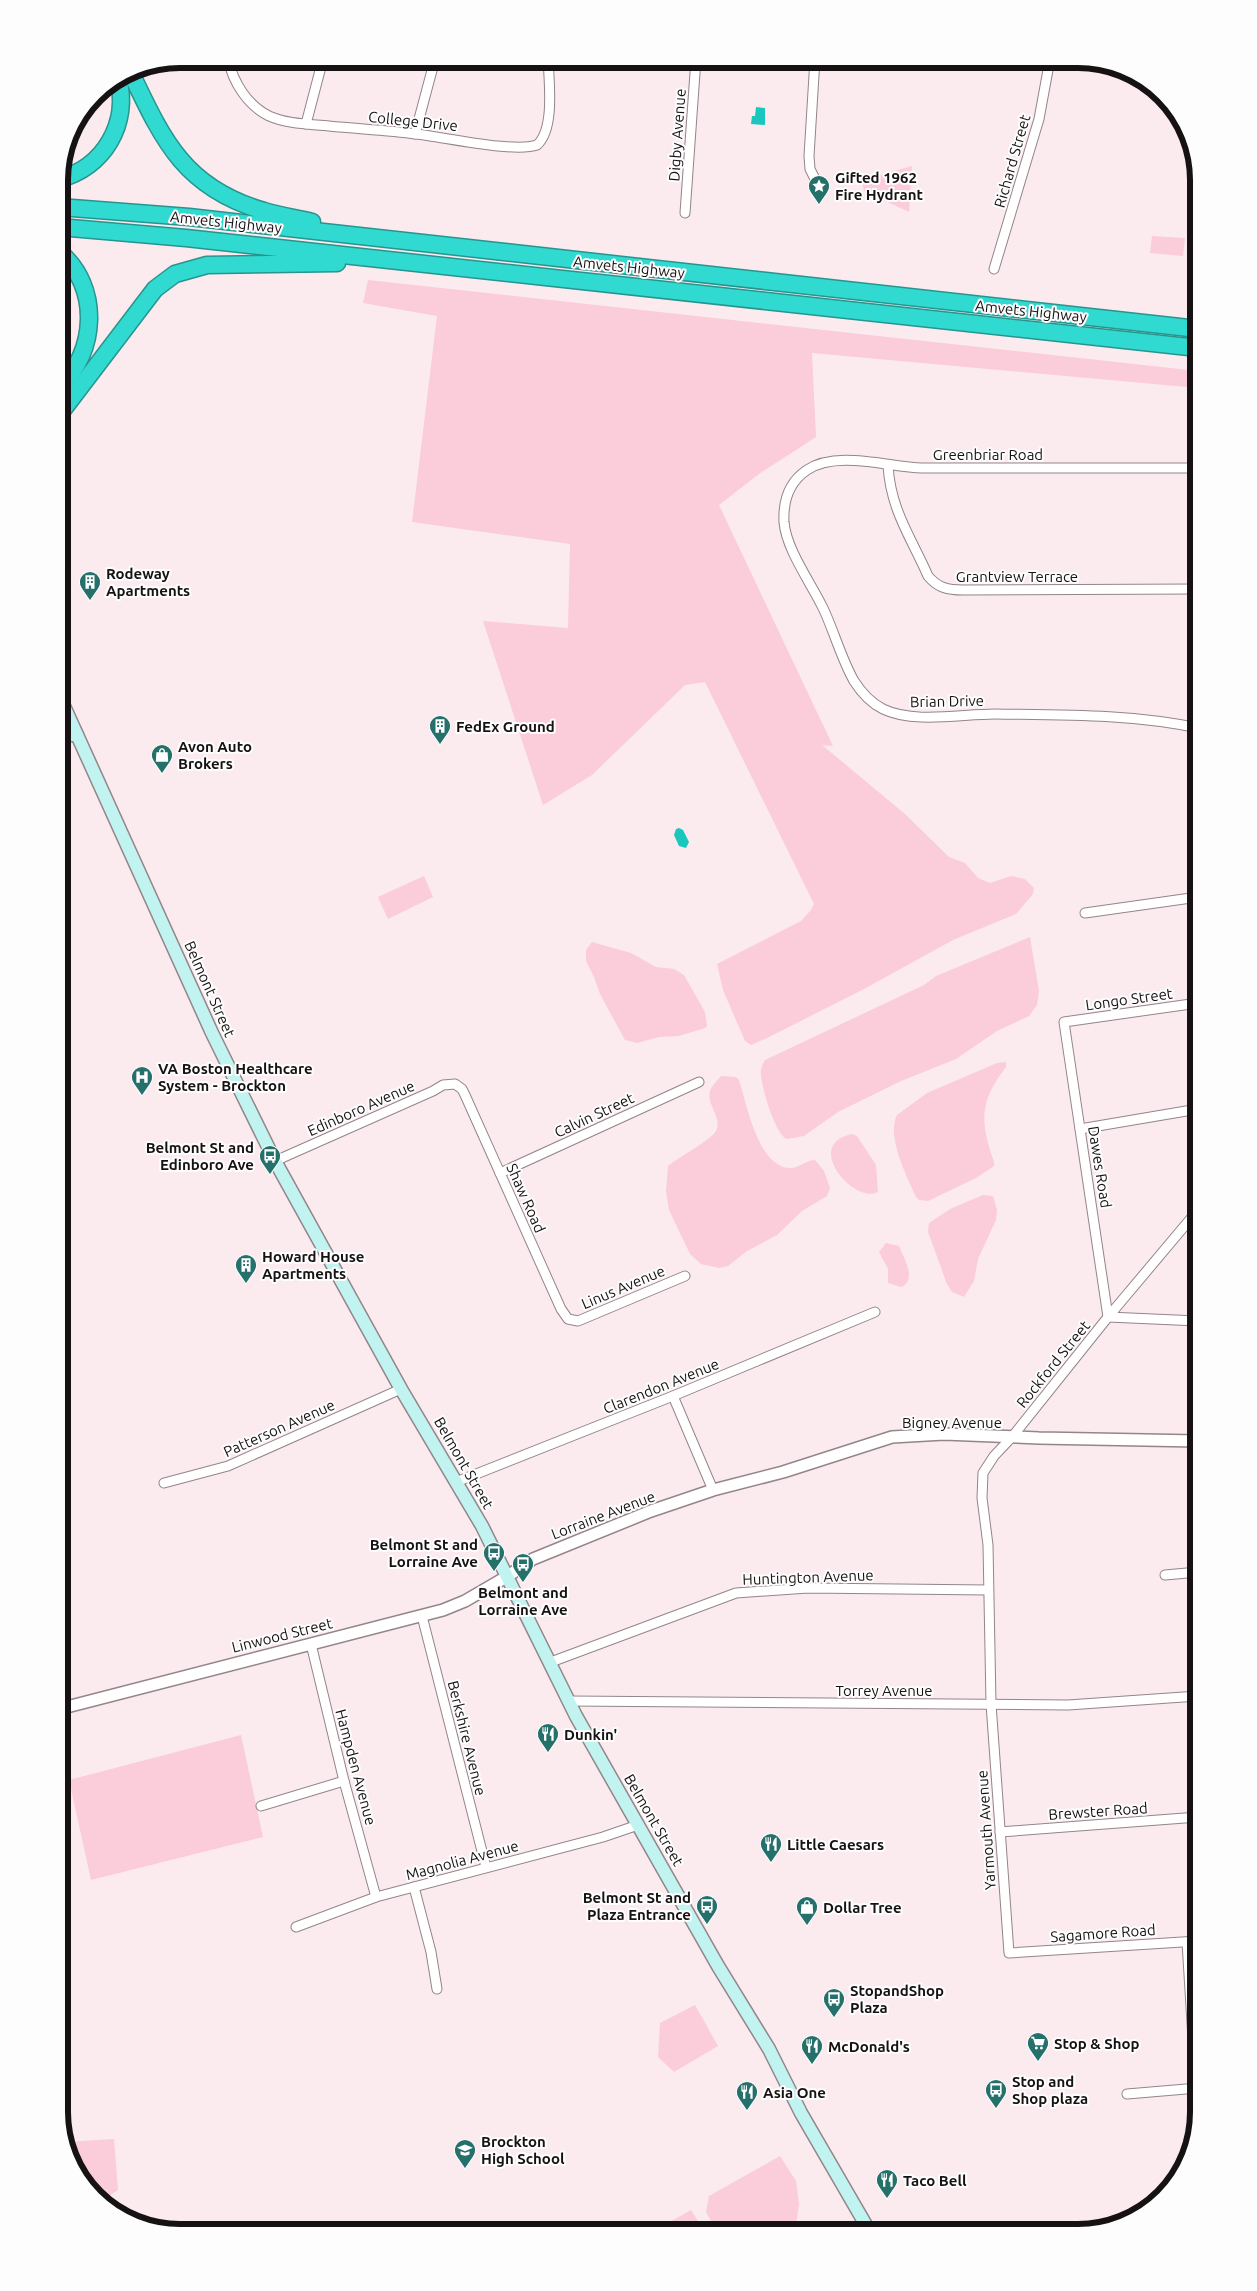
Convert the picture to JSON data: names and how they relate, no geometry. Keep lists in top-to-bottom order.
{
  "streets": {
    "highway": ["Amvets Highway"],
    "main road": ["Belmont Street"],
    "street": [
      "College Drive",
      "Digby Avenue",
      "Richard Street",
      "Greenbriar Road",
      "Grantview Terrace",
      "Brian Drive",
      "Longo Street",
      "Edinboro Avenue",
      "Calvin Street",
      "Dawes Road",
      "Shaw Road",
      "Linus Avenue",
      "Rockford Street",
      "Clarendon Avenue",
      "Bigney Avenue",
      "Patterson Avenue",
      "Lorraine Avenue",
      "Huntington Avenue",
      "Linwood Street",
      "Torrey Avenue",
      "Berkshire Avenue",
      "Hampden Avenue",
      "Brewster Road",
      "Yarmouth Avenue",
      "Magnolia Avenue",
      "Sagamore Road"
    ]
  },
  "crossings": [
    ["Greenbriar Road", "Grantview Terrace"],
    ["Greenbriar Road", "Brian Drive"],
    ["Belmont Street", "Edinboro Avenue"],
    ["Belmont Street", "Clarendon Avenue"],
    ["Belmont Street", "Patterson Avenue"],
    ["Belmont Street", "Lorraine Avenue"],
    ["Belmont Street", "Huntington Avenue"],
    ["Belmont Street", "Linwood Street"],
    ["Belmont Street", "Torrey Avenue"],
    ["Belmont Street", "Magnolia Avenue"],
    ["Longo Street", "Dawes Road"],
    ["Edinboro Avenue", "Shaw Road"],
    ["Calvin Street", "Shaw Road"],
    ["Dawes Road", "Rockford Street"],
    ["Shaw Road", "Linus Avenue"],
    ["Rockford Street", "Bigney Avenue"],
    ["Rockford Street", "Huntington Avenue"],
    ["Rockford Street", "Torrey Avenue"],
    ["Rockford Street", "Yarmouth Avenue"],
    ["Bigney Avenue", "Lorraine Avenue"],
    ["Lorraine Avenue", "Linwood Street"],
    ["Linwood Street", "Berkshire Avenue"],
    ["Linwood Street", "Hampden Avenue"],
    ["Torrey Avenue", "Yarmouth Avenue"],
    ["Berkshire Avenue", "Magnolia Avenue"],
    ["Hampden Avenue", "Magnolia Avenue"],
    ["Brewster Road", "Yarmouth Avenue"],
    ["Yarmouth Avenue", "Sagamore Road"]
  ],
  "places": {
    "place": ["Gifted 1962 Fire Hydrant"],
    "building": ["Rodeway Apartments", "FedEx Ground", "Howard House Apartments"],
    "shop": ["Avon Auto Brokers", "Dollar Tree"],
    "hospital": ["VA Boston Healthcare System - Brockton"],
    "bus stop": [
      "Belmont St and Edinboro Ave",
      "Belmont St and Lorraine Ave",
      "Belmont and Lorraine Ave",
      "Belmont St and Plaza Entrance",
      "StopandShop Plaza",
      "Stop and Shop plaza"
    ],
    "restaurant": [
      "Dunkin'",
      "Little Caesars",
      "McDonald's",
      "Asia One",
      "Taco Bell"
    ],
    "supermarket": ["Stop & Shop"],
    "school or university": ["Brockton High School"]
  }
}
